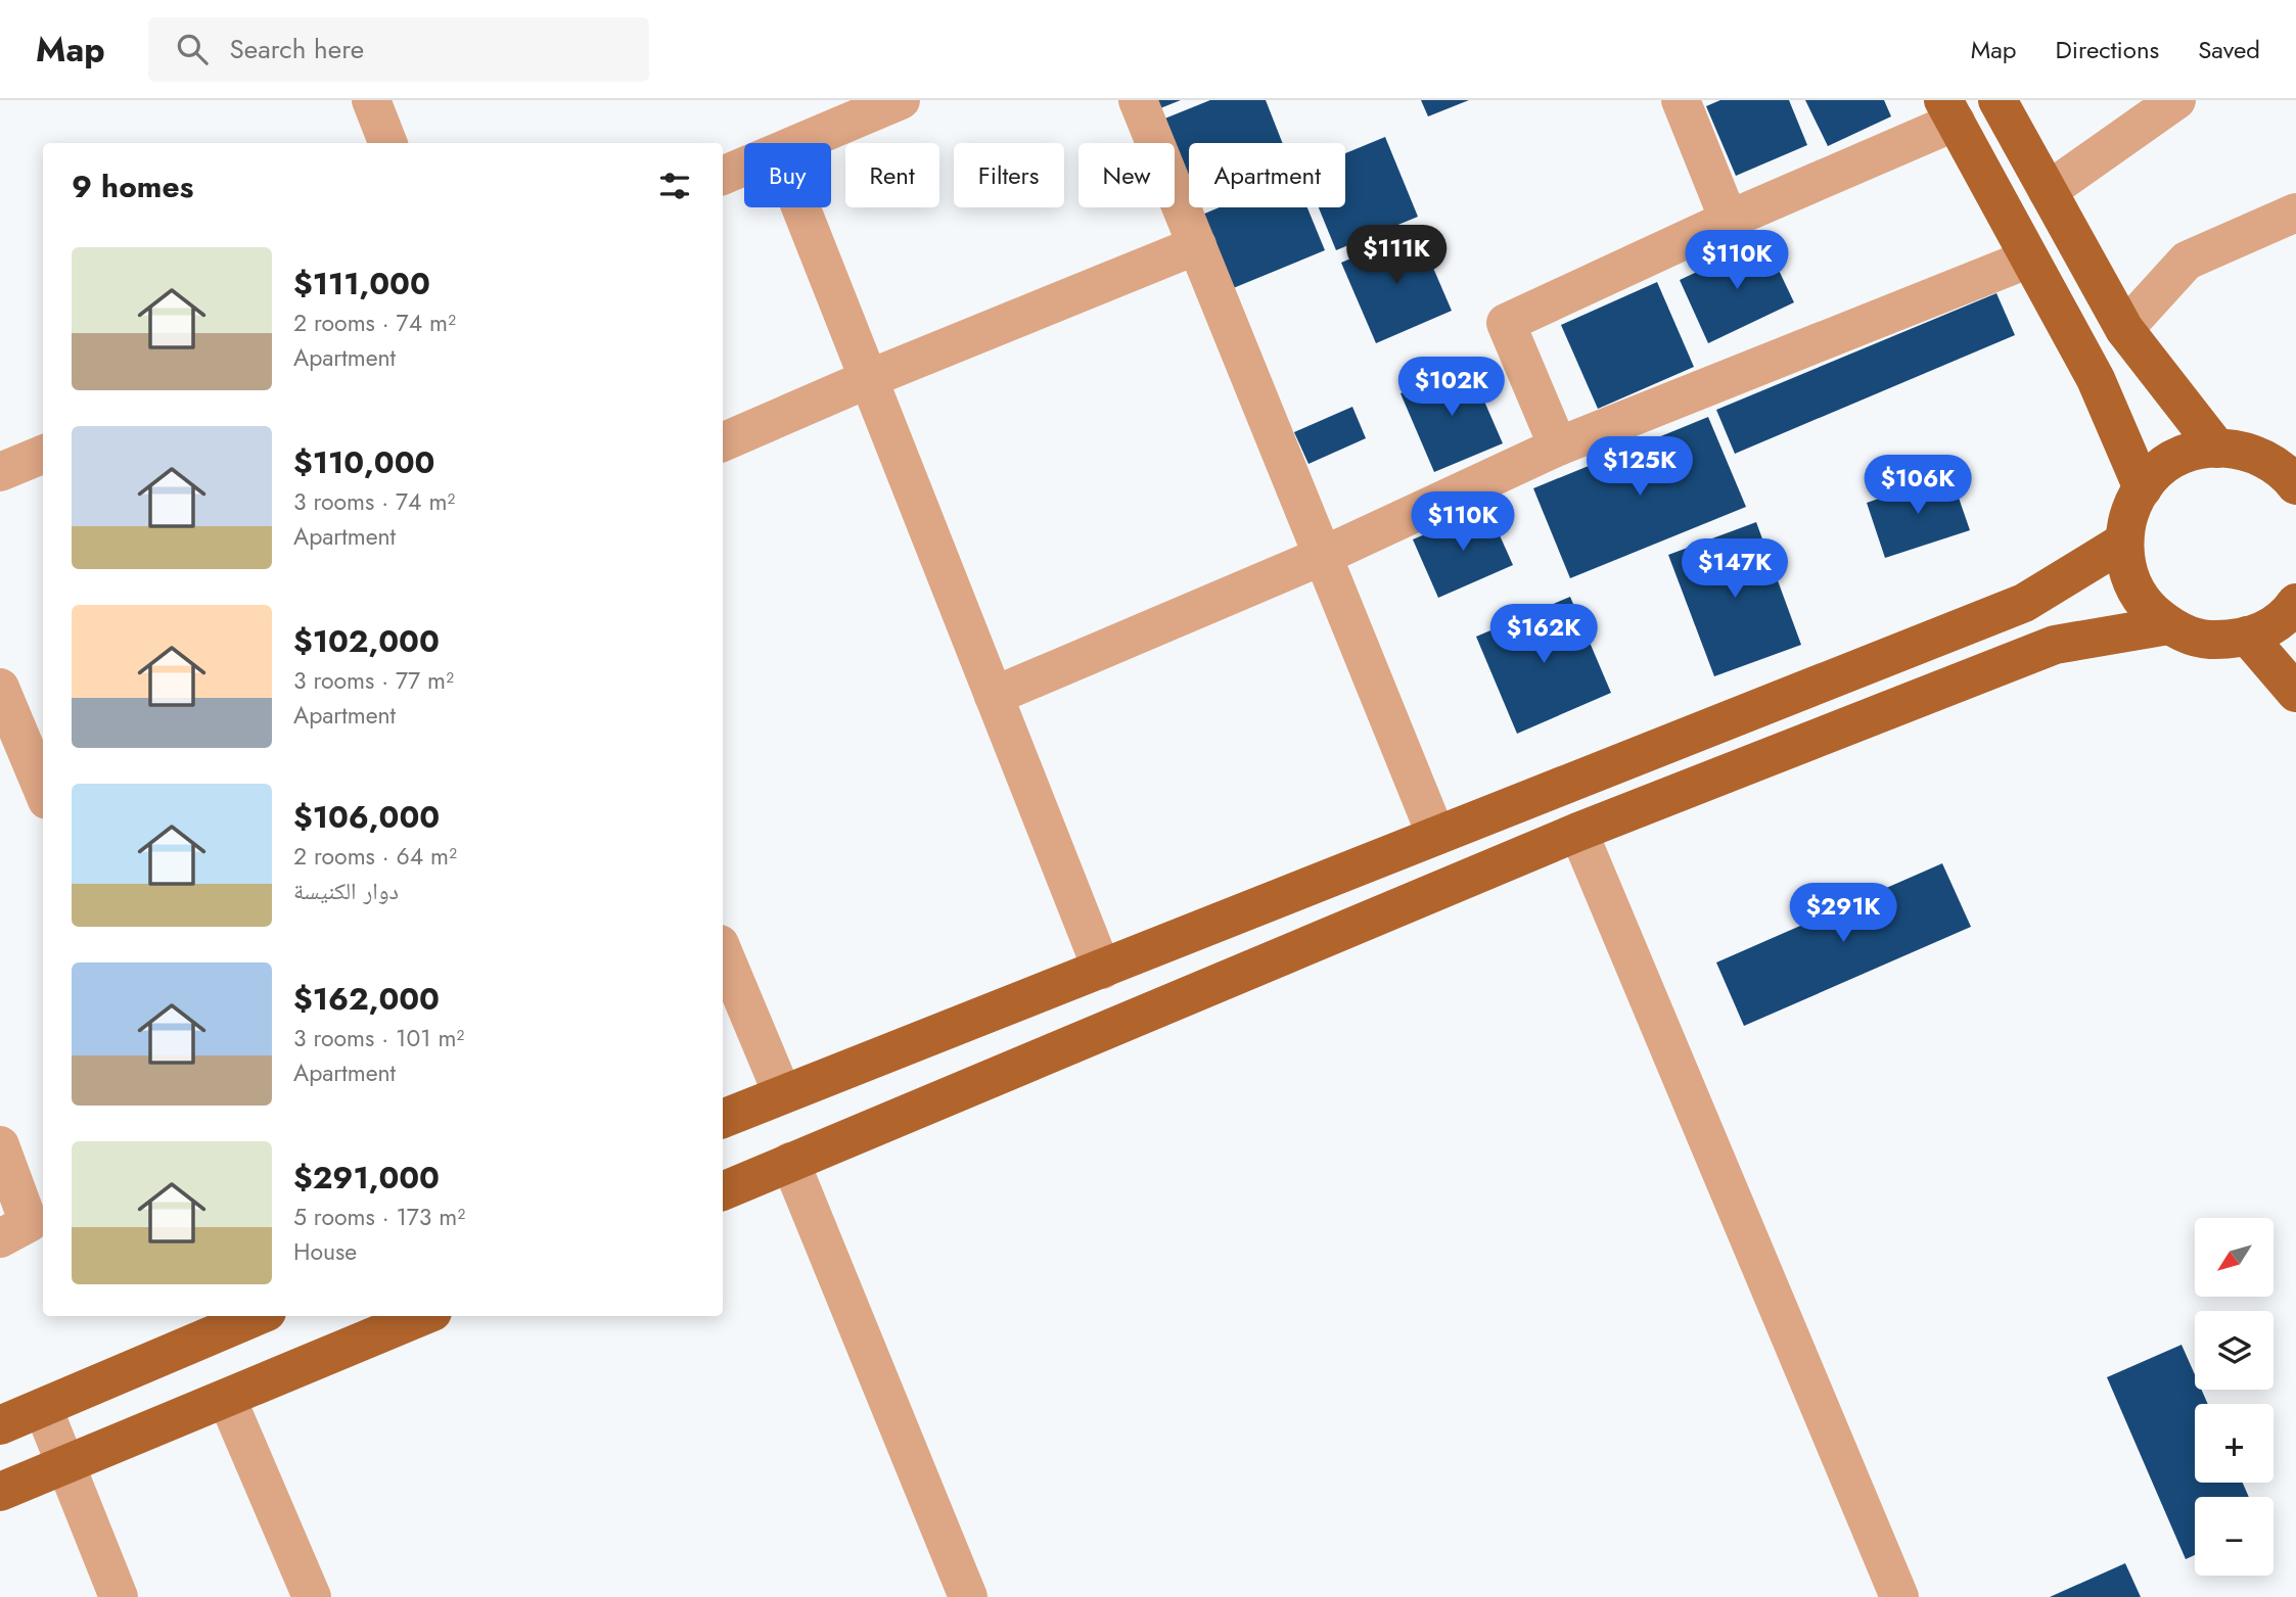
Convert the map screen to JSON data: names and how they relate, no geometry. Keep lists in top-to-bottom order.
{
  "north": "bottom left",
  "page": {
    "header": "Map",
    "search": "Search here",
    "nav": ["Map", "Directions", "Saved"],
    "chip": [
      "Buy",
      "Rent",
      "Filters",
      "New",
      "Apartment"
    ],
    "heading": "9 homes",
    "price": [
      "$111K",
      "$110K",
      "$102K",
      "$125K",
      "$106K",
      "$110K",
      "$147K",
      "$162K",
      "$291K"
    ],
    "list": [
      {
        "name": "$111,000",
        "note": "2 rooms · 74 m² · Apartment"
      },
      {
        "name": "$110,000",
        "note": "3 rooms · 74 m² · Apartment"
      },
      {
        "name": "$102,000",
        "note": "3 rooms · 77 m² · Apartment"
      },
      {
        "name": "$106,000",
        "note": "2 rooms · 64 m² · دوار الكنيسة"
      },
      {
        "name": "$162,000",
        "note": "3 rooms · 101 m² · Apartment"
      },
      {
        "name": "$291,000",
        "note": "5 rooms · 173 m² · House"
      }
    ],
    "map_buttons": ["+", "−"]
  }
}
